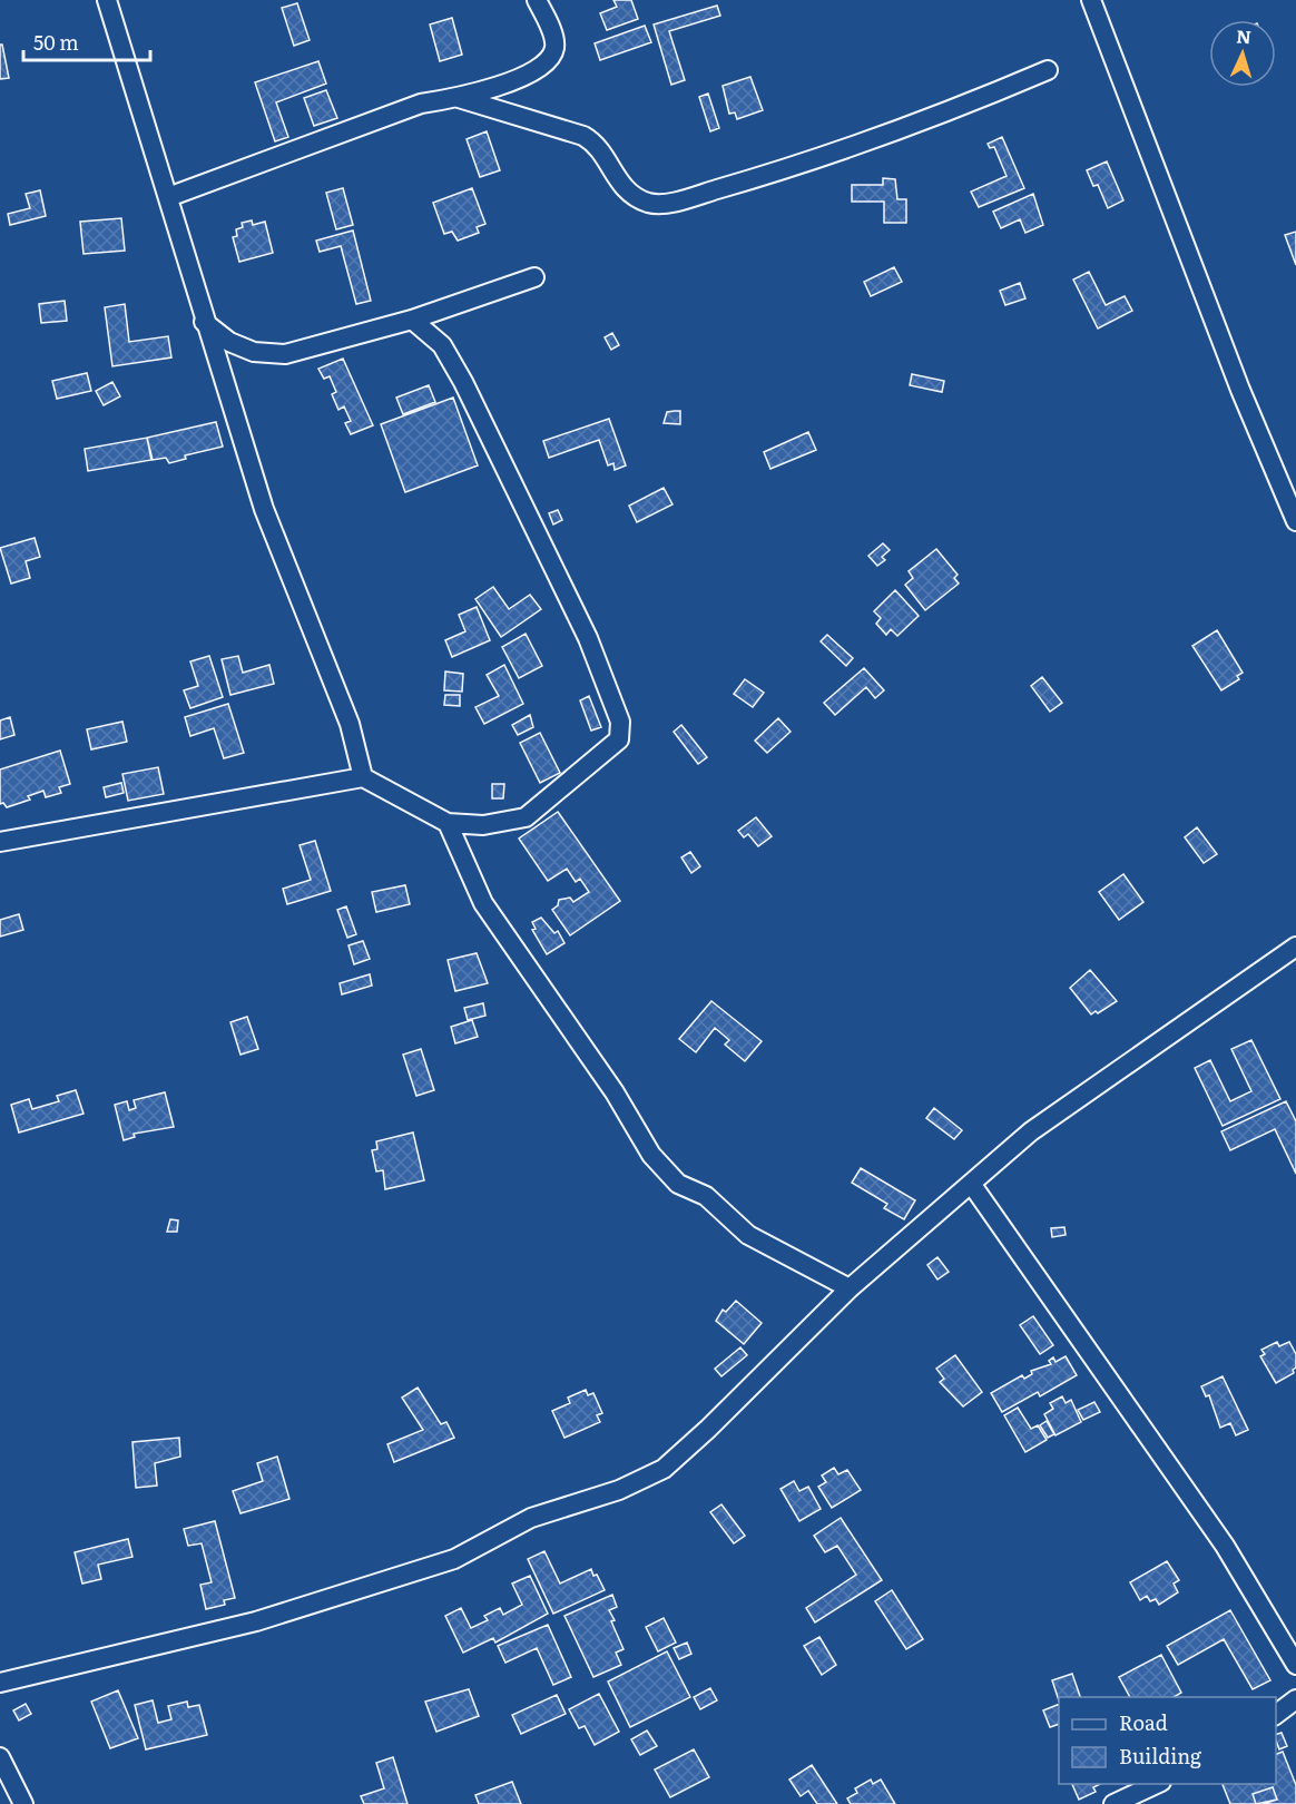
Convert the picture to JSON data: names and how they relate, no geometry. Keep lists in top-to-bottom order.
{
  "legend": ["Road", "Building"],
  "scale_bar": "50 m",
  "north": "top"
}
